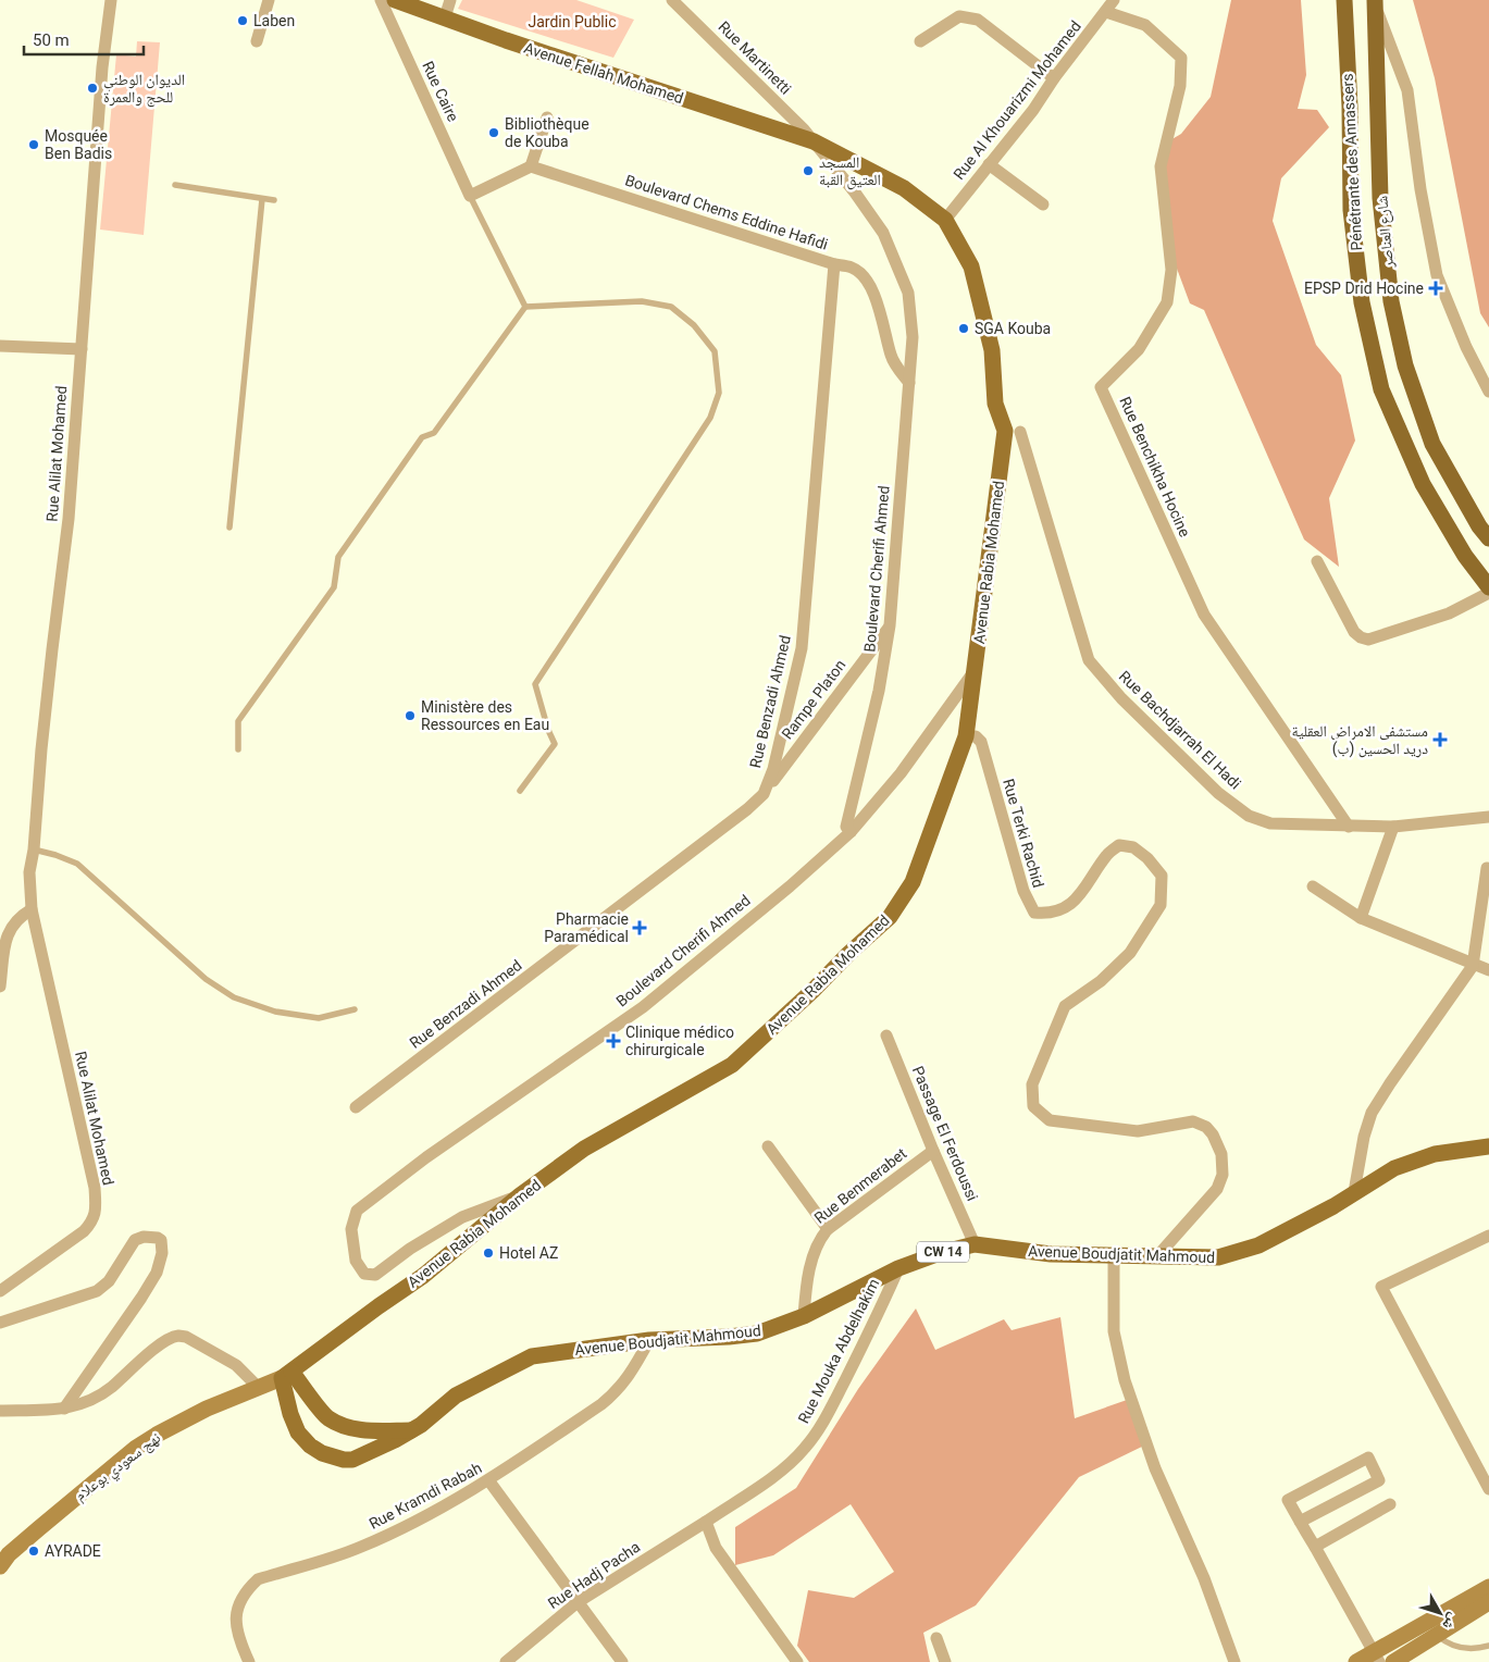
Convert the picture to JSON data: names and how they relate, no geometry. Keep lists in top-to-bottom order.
{
  "streets": {
    "highway": ["Pénétrante des Annassers", "شارع العناصر"],
    "main road": [
      "Avenue Fellah Mohamed",
      "Avenue Rabia Mohamed",
      "CW 14",
      "Avenue Boudjatit Mahmoud",
      "نهج سعودي بوعلام"
    ],
    "street": [
      "Rue Martinetti",
      "Rue Caire",
      "Rue Al Khouarizmi Mohamed",
      "Boulevard Chems Eddine Hafidi",
      "Rue Alilat Mohamed",
      "Rue Benchikha Hocine",
      "Boulevard Cherifi Ahmed",
      "Rampe Platon",
      "Rue Benzadi Ahmed",
      "Rue Bachdjarrah El Hadi",
      "Rue Terki Rachid",
      "Passage El Ferdoussi",
      "Rue Benmerabet",
      "Rue Mouka Abdelhakim",
      "Rue Kramdi Rabah",
      "Rue Hadj Pacha"
    ]
  },
  "crossings": [
    ["Rue Martinetti", "Avenue Fellah Mohamed"],
    ["Rue Martinetti", "Boulevard Chems Eddine Hafidi"],
    ["Rue Martinetti", "Avenue Rabia Mohamed"],
    ["Rue Martinetti", "Boulevard Cherifi Ahmed"],
    ["Avenue Fellah Mohamed", "Avenue Rabia Mohamed"],
    ["Rue Al Khouarizmi Mohamed", "Rue Benchikha Hocine"],
    ["Rue Al Khouarizmi Mohamed", "Avenue Rabia Mohamed"],
    ["Boulevard Chems Eddine Hafidi", "Boulevard Cherifi Ahmed"],
    ["Boulevard Chems Eddine Hafidi", "Rue Benzadi Ahmed"],
    ["Rue Benchikha Hocine", "Rue Bachdjarrah El Hadi"],
    ["Avenue Rabia Mohamed", "Boulevard Cherifi Ahmed"],
    ["Avenue Rabia Mohamed", "Rue Terki Rachid"],
    ["Avenue Rabia Mohamed", "نهج سعودي بوعلام"],
    ["Boulevard Cherifi Ahmed", "Rampe Platon"],
    ["Rampe Platon", "Rue Benzadi Ahmed"],
    ["Rue Terki Rachid", "Avenue Boudjatit Mahmoud"],
    ["Passage El Ferdoussi", "Rue Benmerabet"],
    ["Passage El Ferdoussi", "Avenue Boudjatit Mahmoud"],
    ["Rue Benmerabet", "Avenue Boudjatit Mahmoud"],
    ["Avenue Boudjatit Mahmoud", "Rue Mouka Abdelhakim"],
    ["Avenue Boudjatit Mahmoud", "Rue Kramdi Rabah"],
    ["Rue Mouka Abdelhakim", "Rue Hadj Pacha"]
  ],
  "parks": ["Jardin Public"],
  "places": {
    "other": [
      "Laben",
      "الديوان الوطني للحج والعمرة",
      "Bibliothèque de Kouba",
      "Mosquée Ben Badis",
      "المسجد العتيق القبة",
      "SGA Kouba",
      "Ministère des Ressources en Eau",
      "Hotel AZ",
      "AYRADE"
    ],
    "health": [
      "EPSP Drid Hocine",
      "مستشفى الامراض العقلية دريد الحسين (ب)",
      "Pharmacie Paramédical",
      "Clinique médico chirurgicale"
    ]
  },
  "scale_bar": "50 m",
  "north": "bottom right"
}
